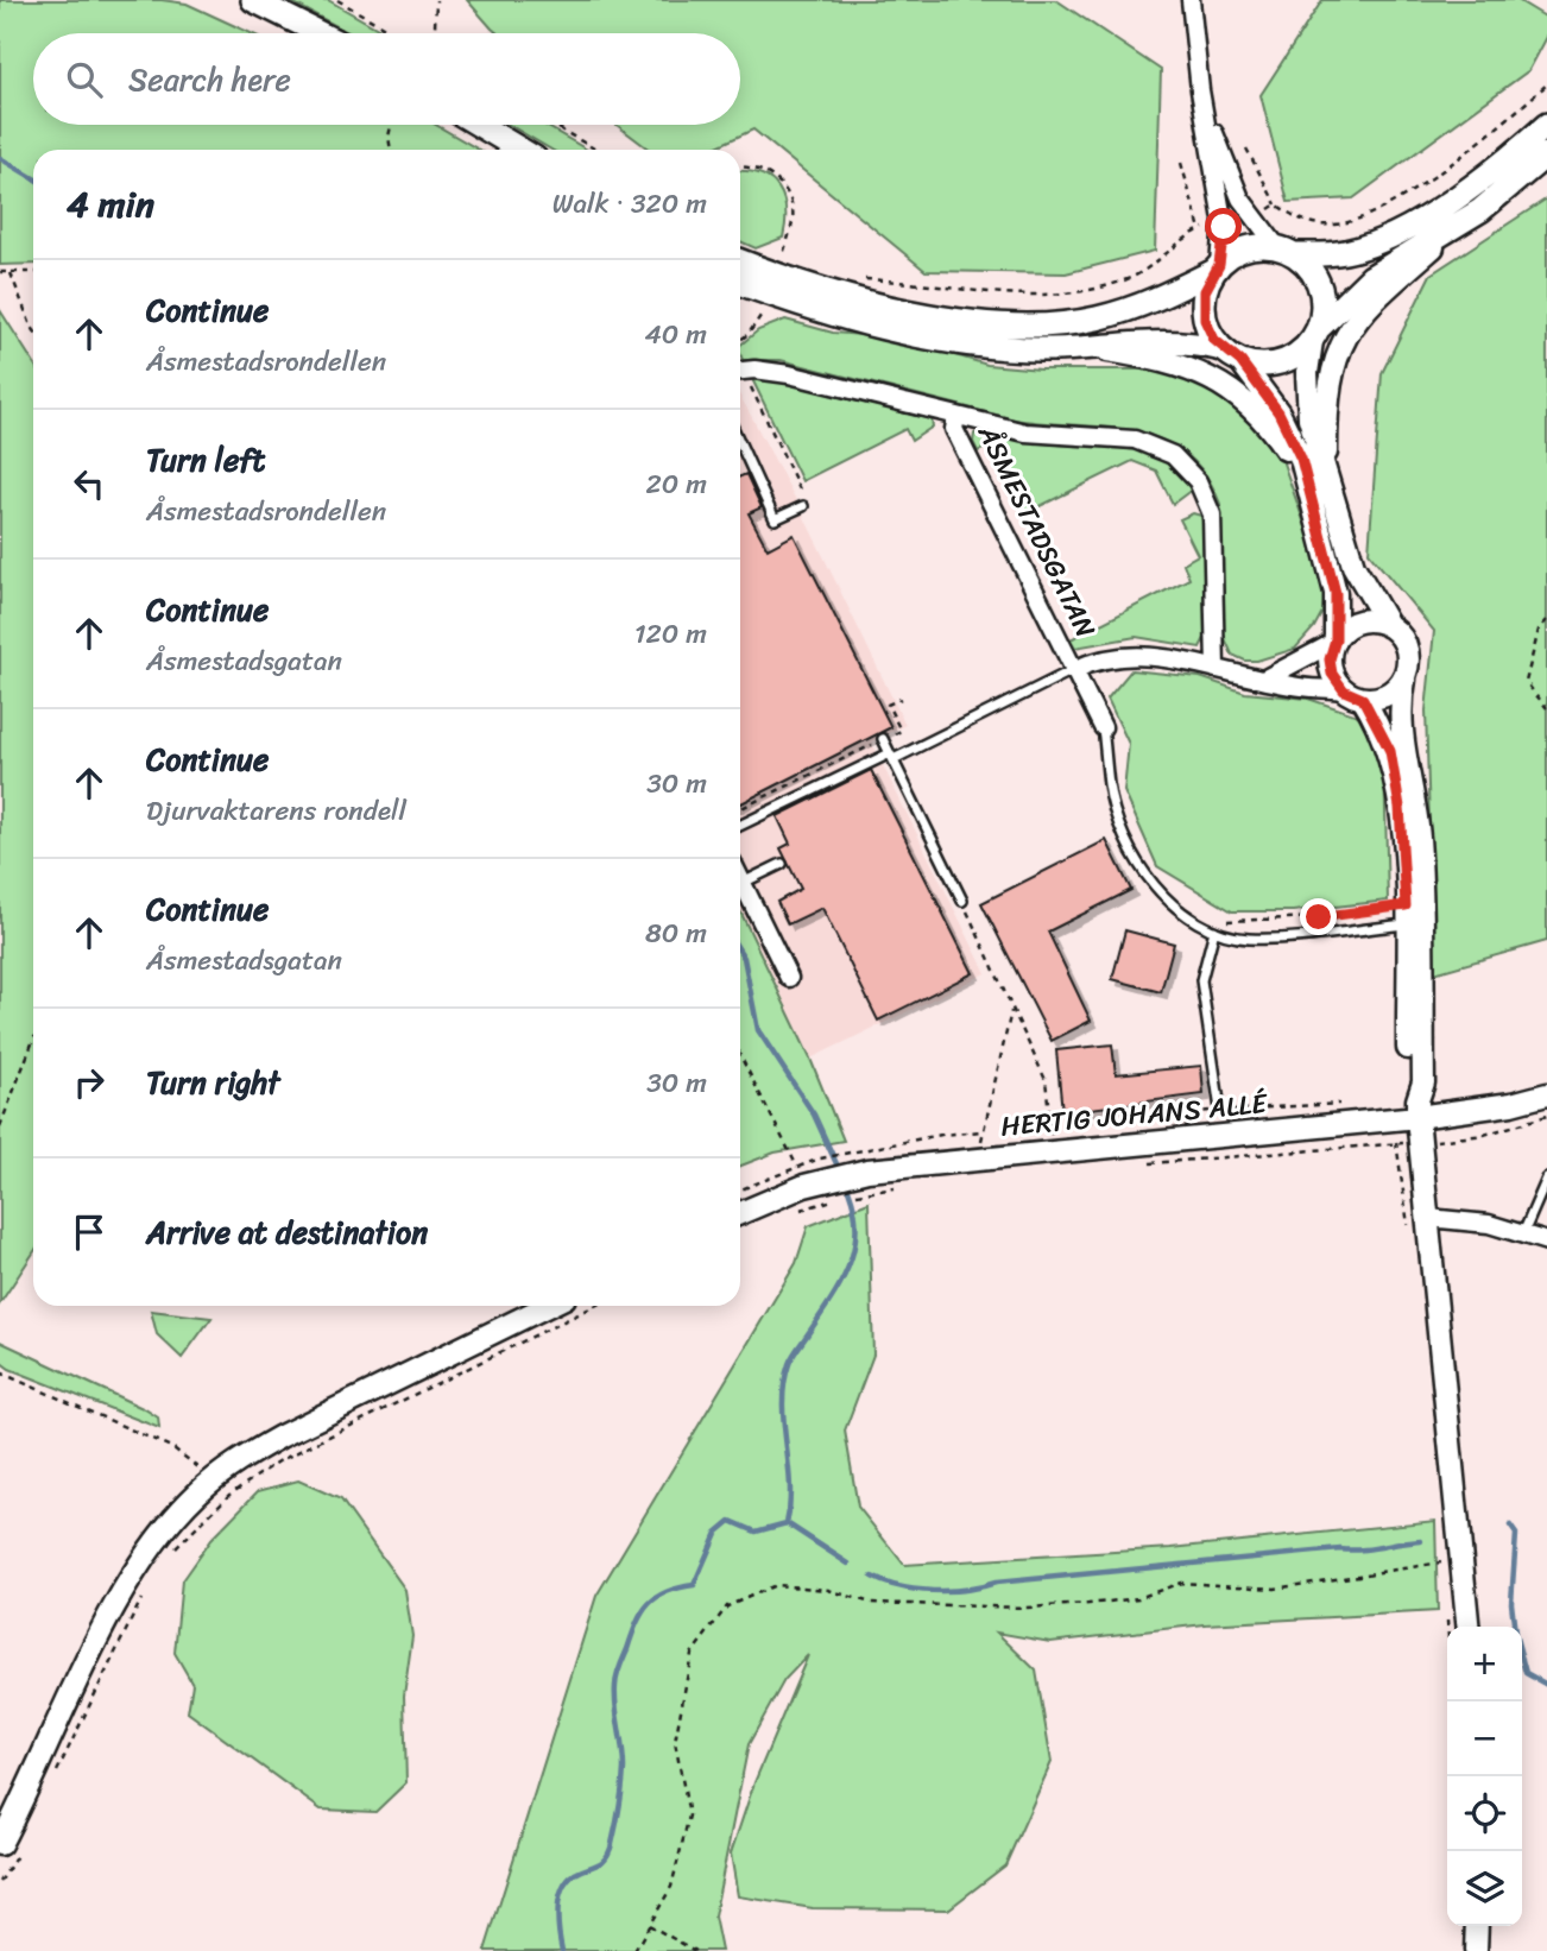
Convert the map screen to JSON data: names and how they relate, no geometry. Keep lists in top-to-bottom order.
{
  "streets": {
    "street": ["ÅSMESTADSGATAN", "HERTIG JOHANS ALLÉ"]
  },
  "page": {
    "search": "Search here",
    "heading": ["4 min", "Walk · 320 m"],
    "list": [
      ["Continue", "Åsmestadsrondellen", "40 m"],
      ["Turn left", "Åsmestadsrondellen", "20 m"],
      ["Continue", "Åsmestadsgatan", "120 m"],
      ["Continue", "Djurvaktarens rondell", "30 m"],
      ["Continue", "Åsmestadsgatan", "80 m"],
      ["Turn right", "30 m"],
      "Arrive at destination"
    ],
    "map_buttons": ["+", "−"]
  }
}
